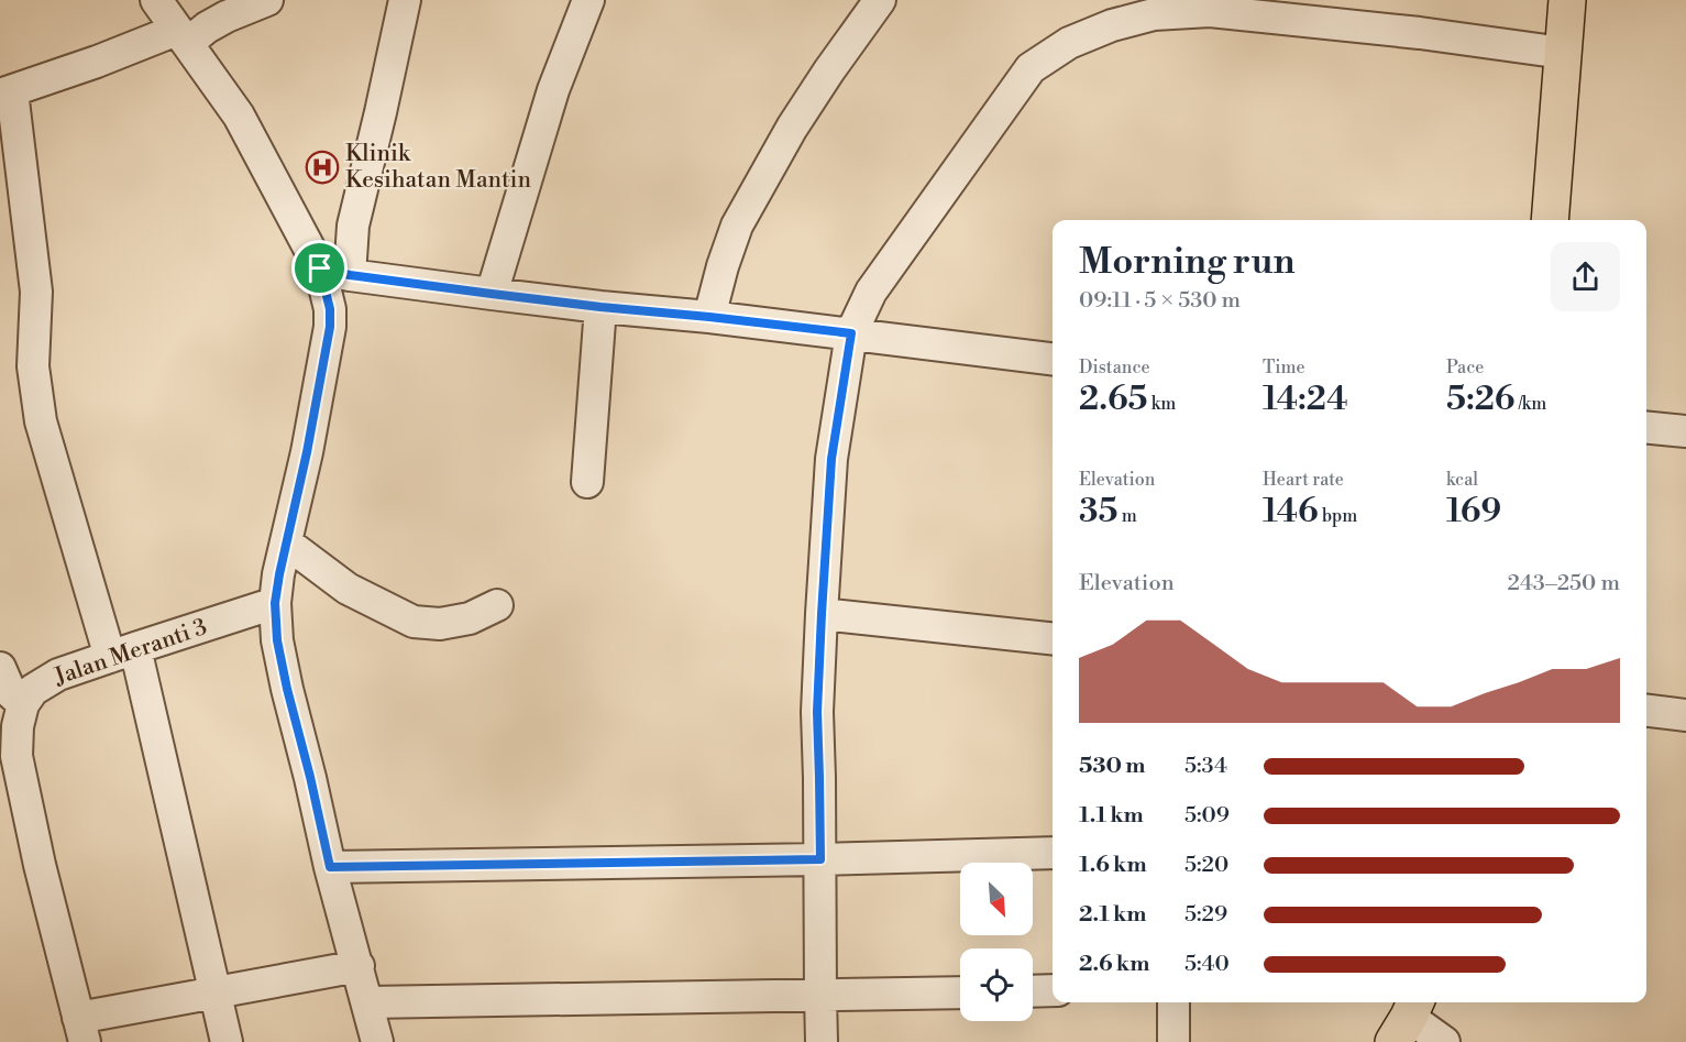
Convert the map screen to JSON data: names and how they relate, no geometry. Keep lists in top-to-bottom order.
{
  "streets": {
    "street": ["Jalan Meranti 3"]
  },
  "places": {
    "hospital": ["Klinik Kesihatan Mantin"]
  },
  "north": "bottom right",
  "page": {
    "heading": ["Morning run", "09:11 · 5 × 530 m"],
    "stats": [
      ["Distance", "2.65 km"],
      ["Time", "14:24"],
      ["Pace", "5:26 /km"],
      ["Elevation", "35 m"],
      ["Heart rate", "146 bpm"],
      ["kcal", "169"]
    ],
    "chart": ["Elevation", "243–250 m"],
    "list": [
      {
        "name": "530 m",
        "note": "5:34"
      },
      {
        "name": "1.1 km",
        "note": "5:09"
      },
      {
        "name": "1.6 km",
        "note": "5:20"
      },
      {
        "name": "2.1 km",
        "note": "5:29"
      },
      {
        "name": "2.6 km",
        "note": "5:40"
      }
    ]
  }
}
